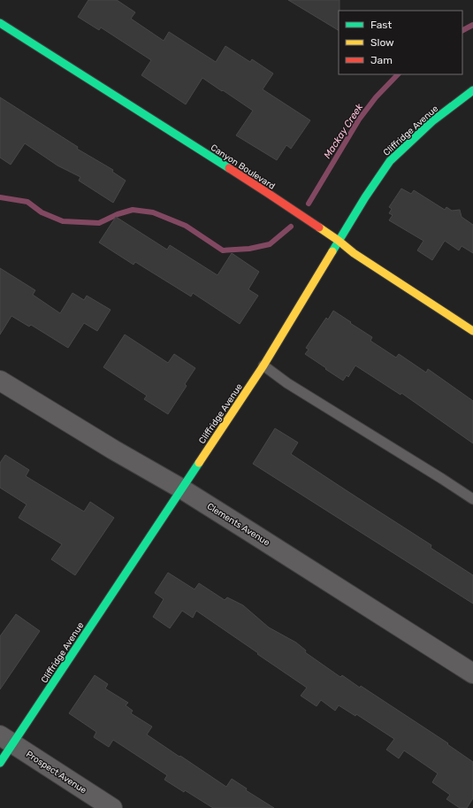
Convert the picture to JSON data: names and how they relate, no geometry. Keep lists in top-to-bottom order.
{
  "streets": {
    "street": [
      "Cliffridge Avenue",
      "Canyon Boulevard",
      "Clements Avenue",
      "Prospect Avenue"
    ]
  },
  "crossings": [
    ["Cliffridge Avenue", "Canyon Boulevard"],
    ["Cliffridge Avenue", "Clements Avenue"],
    ["Cliffridge Avenue", "Prospect Avenue"]
  ],
  "water": ["Mackay Creek"],
  "legend": ["Fast", "Slow", "Jam"]
}
